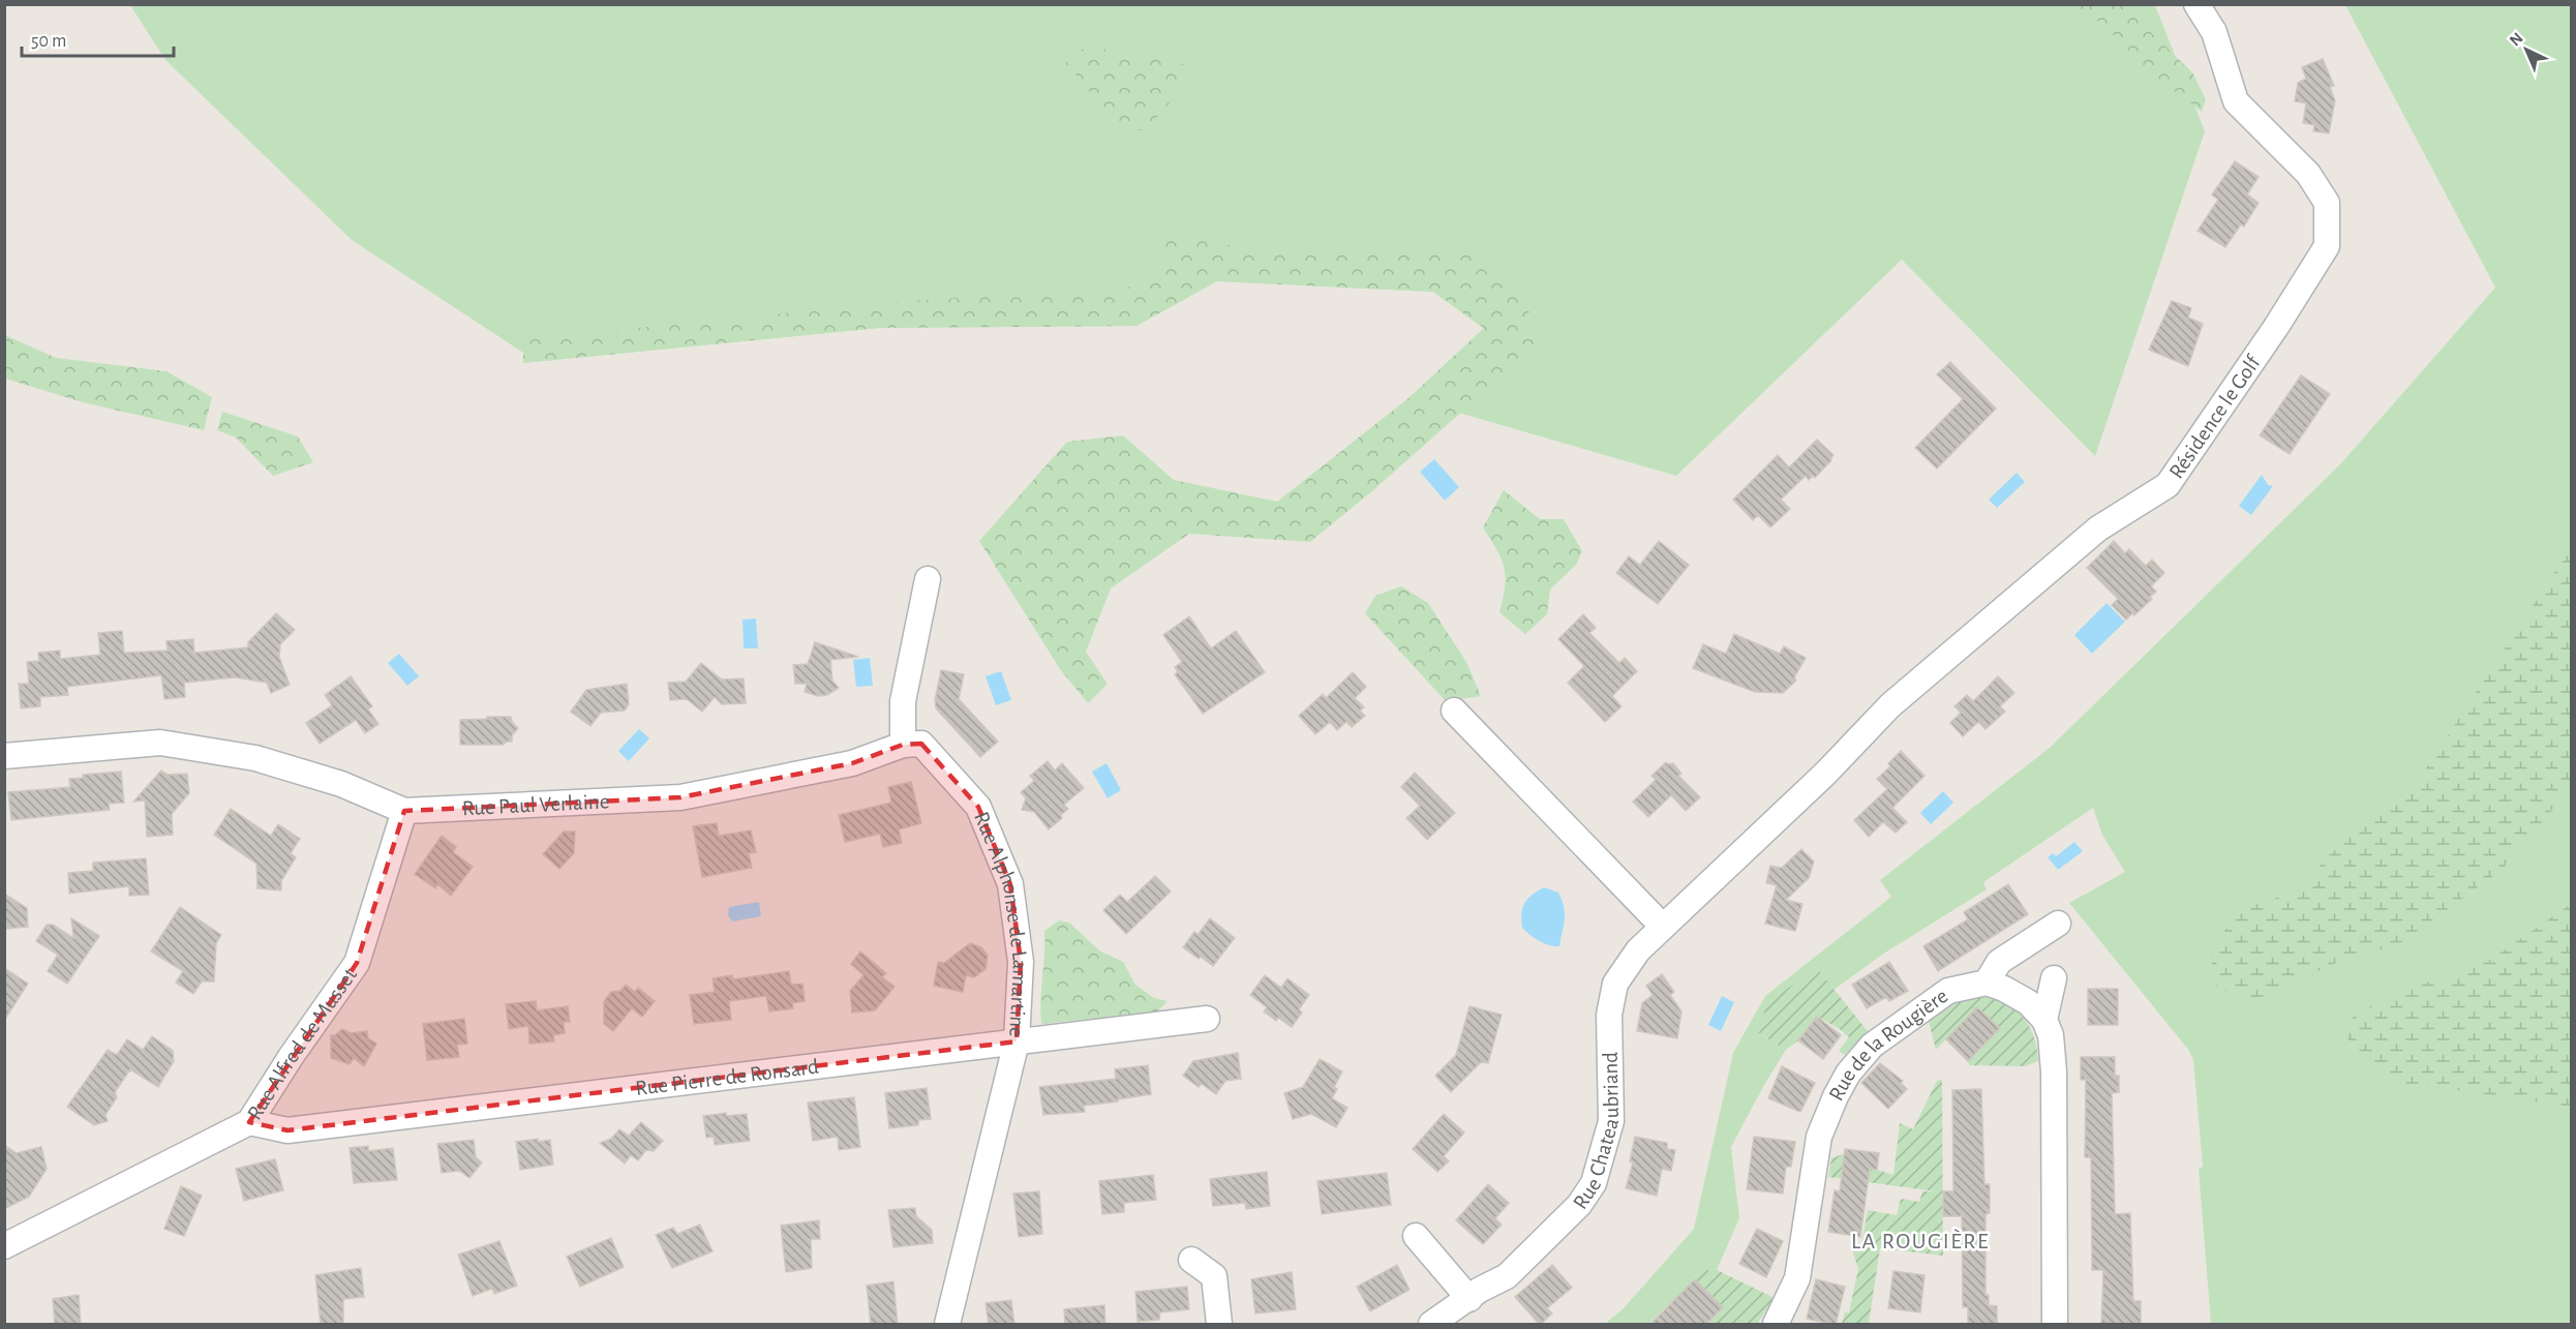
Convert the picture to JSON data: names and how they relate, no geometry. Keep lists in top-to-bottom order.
{
  "streets": {
    "street": [
      "Résidence le Golf",
      "Rue Paul Verlaine",
      "Rue Alphonse de Lamartine",
      "Rue Alfred de Musset",
      "Rue de la Rougière",
      "Rue Pierre de Ronsard",
      "Rue Chateaubriand"
    ]
  },
  "crossings": [
    ["Résidence le Golf", "Rue Chateaubriand"],
    ["Rue Paul Verlaine", "Rue Alphonse de Lamartine"],
    ["Rue Paul Verlaine", "Rue Alfred de Musset"],
    ["Rue Alphonse de Lamartine", "Rue Pierre de Ronsard"],
    ["Rue Alfred de Musset", "Rue Pierre de Ronsard"]
  ],
  "districts": ["LA ROUGIÈRE"],
  "scale_bar": "50 m",
  "north": "top left"
}
